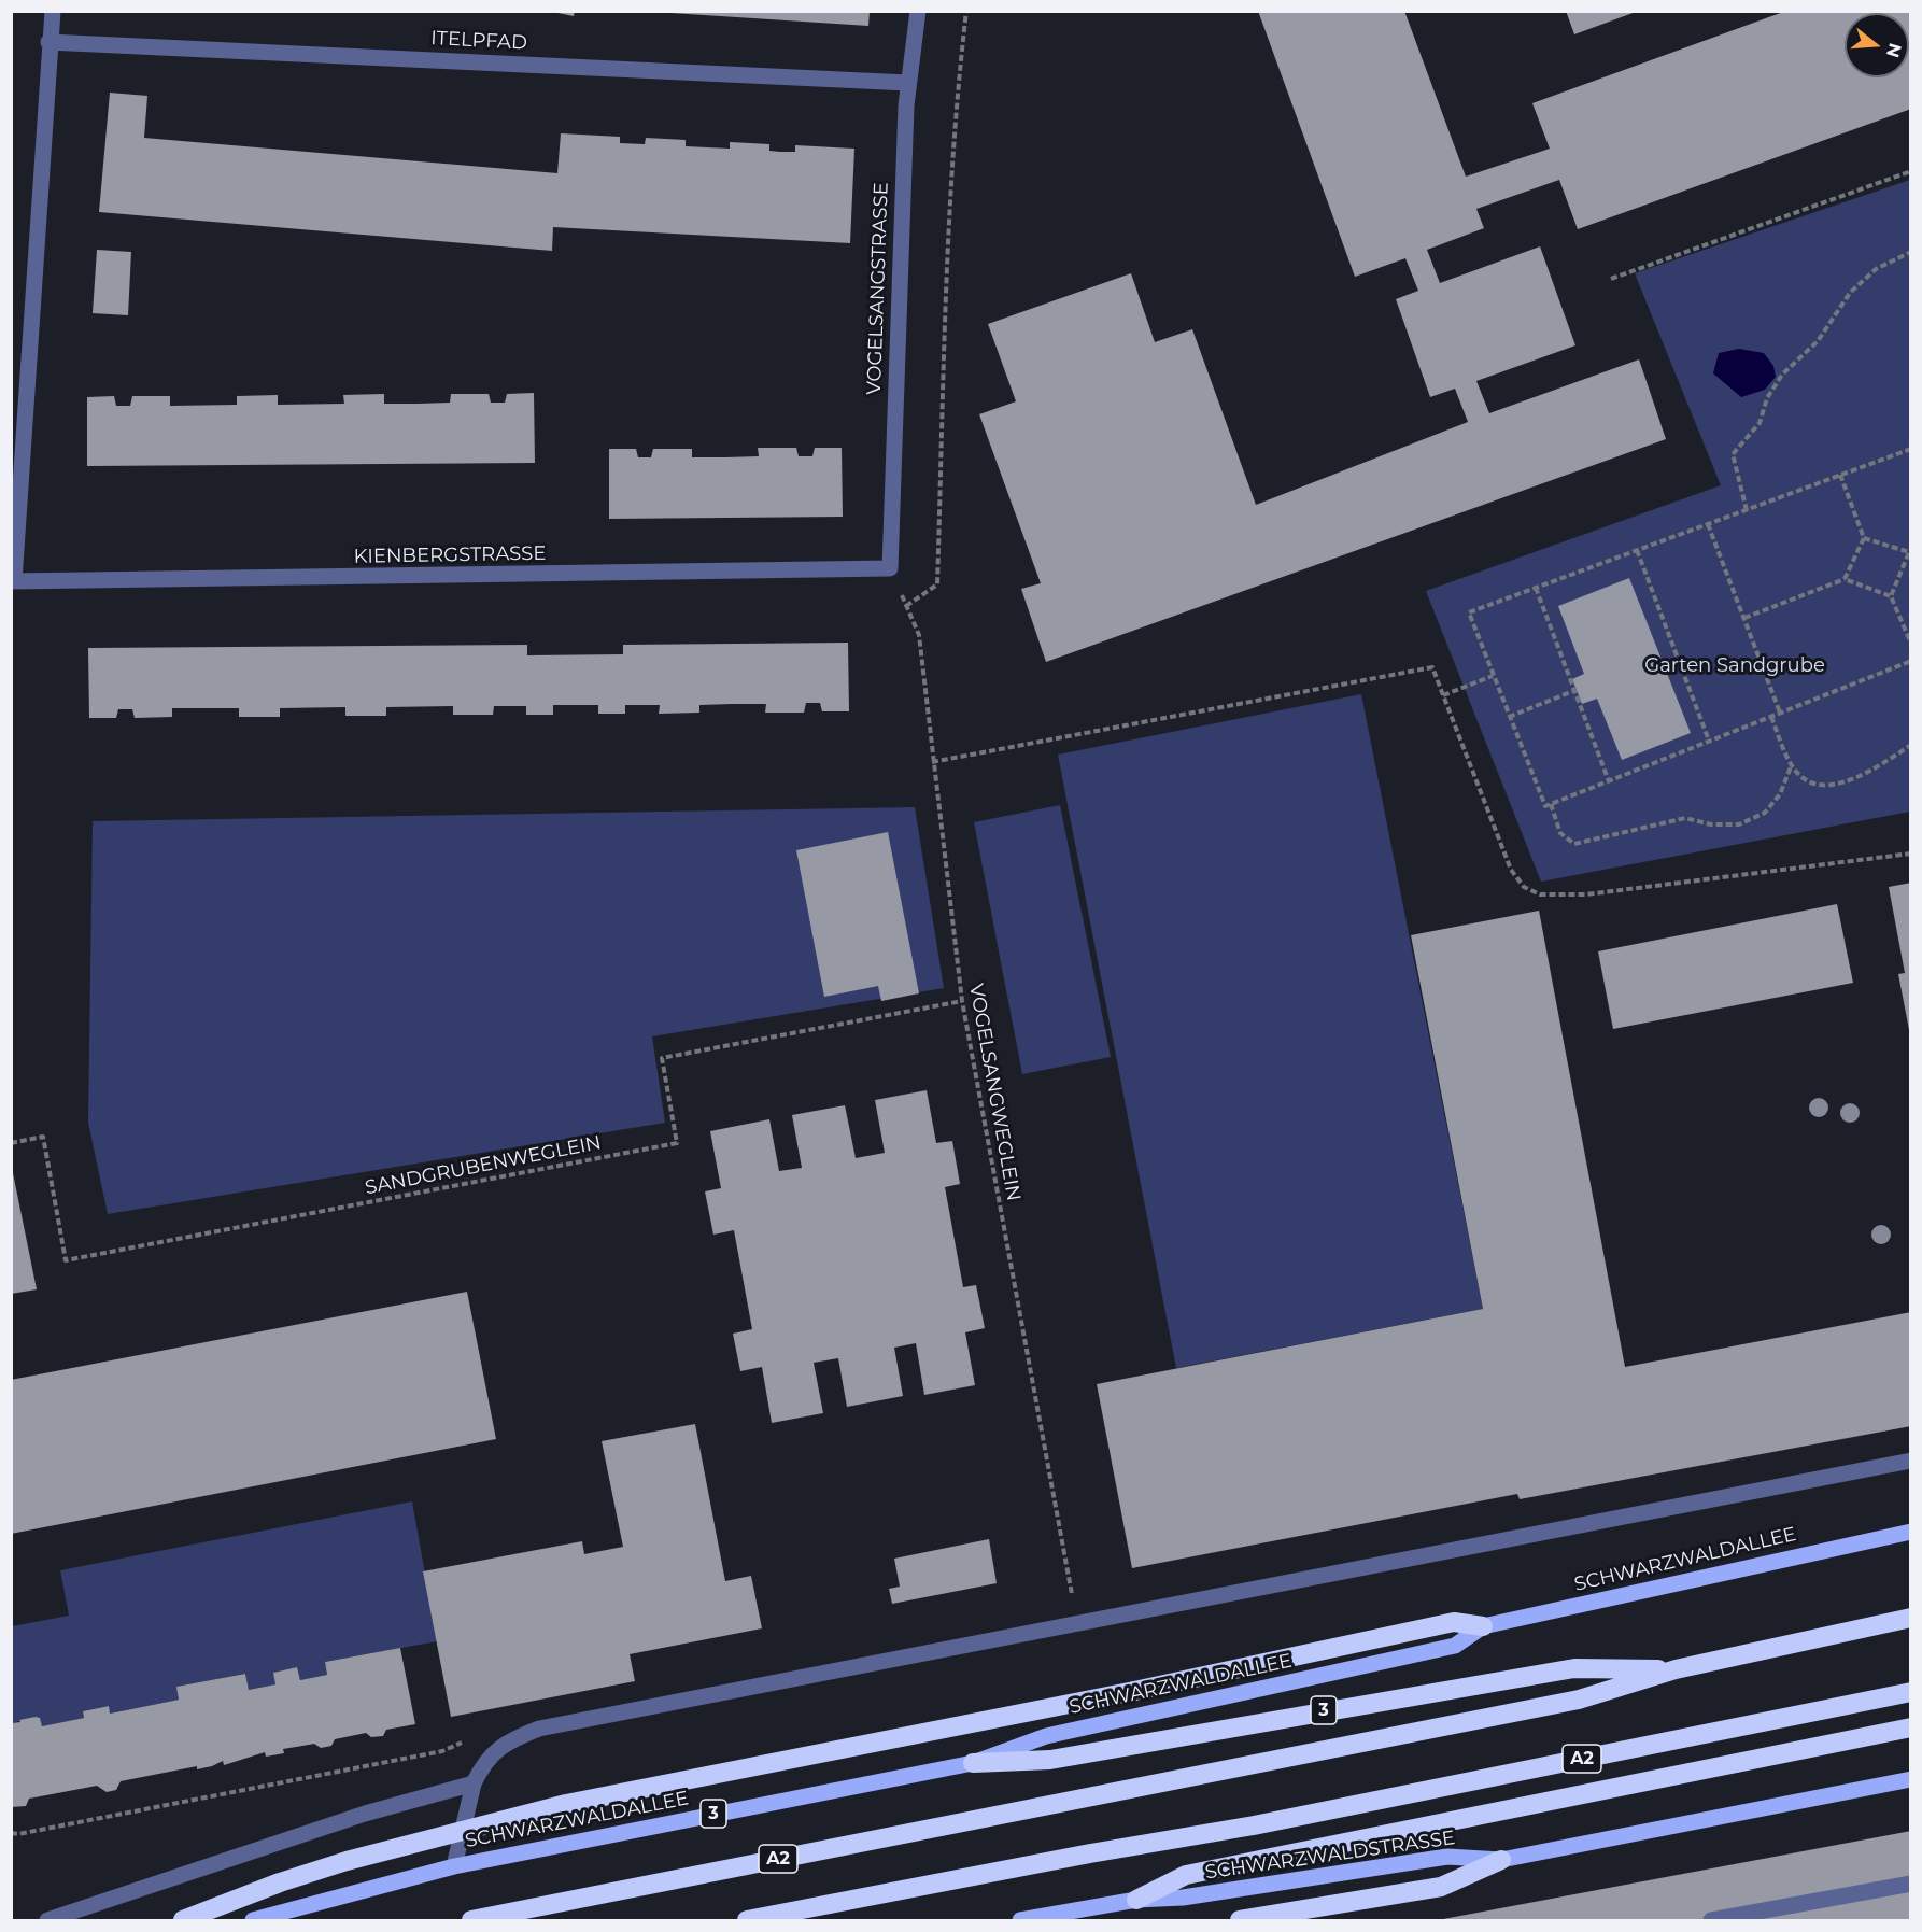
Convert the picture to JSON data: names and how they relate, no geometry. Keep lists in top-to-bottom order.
{
  "streets": {
    "highway": ["3", "A2"],
    "main road": ["SCHWARZWALDALLEE", "SCHWARZWALDSTRASSE"],
    "street": ["ITELPFAD", "VOGELSANGSTRASSE", "KIENBERGSTRASSE"],
    "path": ["VOGELSANGWEGLEIN", "SANDGRUBENWEGLEIN"]
  },
  "crossings": [
    ["ITELPFAD", "VOGELSANGSTRASSE"],
    ["VOGELSANGSTRASSE", "KIENBERGSTRASSE"],
    ["VOGELSANGSTRASSE", "VOGELSANGWEGLEIN"],
    ["KIENBERGSTRASSE", "VOGELSANGWEGLEIN"],
    ["VOGELSANGWEGLEIN", "SANDGRUBENWEGLEIN"],
    ["VOGELSANGWEGLEIN", "SCHWARZWALDALLEE"],
    ["SCHWARZWALDALLEE", "3"],
    ["3", "A2"]
  ],
  "parks": ["Garten Sandgrube"],
  "north": "right"
}
